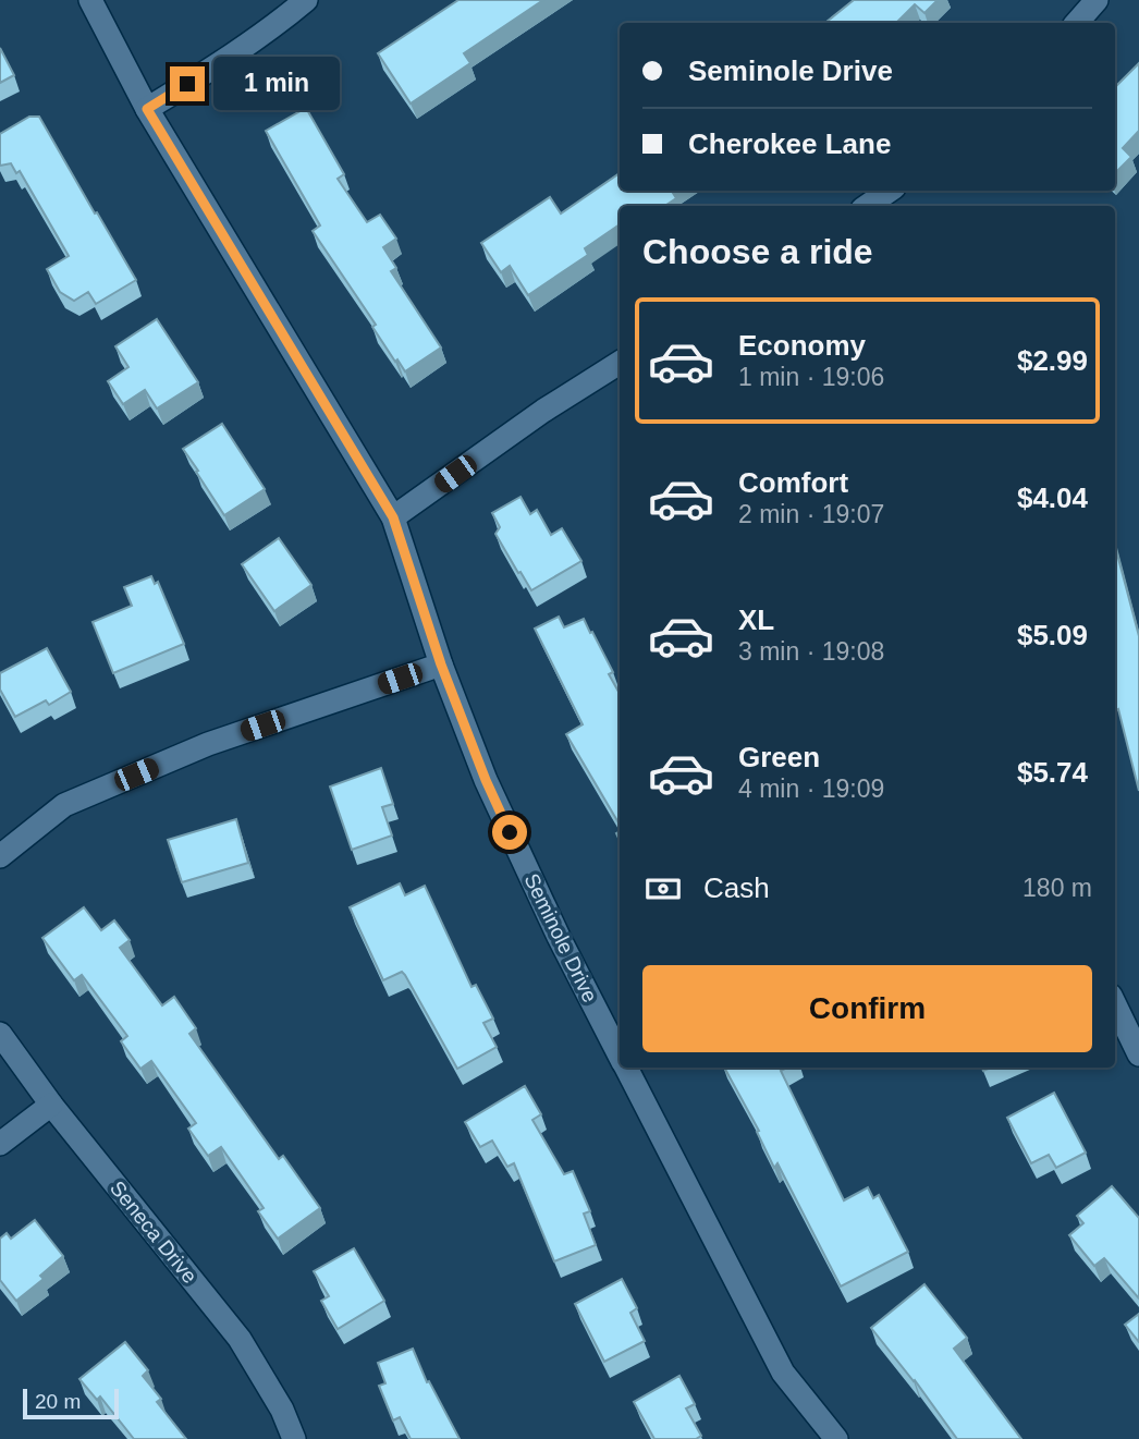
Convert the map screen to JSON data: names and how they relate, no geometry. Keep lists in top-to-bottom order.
{
  "streets": {
    "street": ["Seminole Drive", "Seneca Drive"]
  },
  "scale_bar": "20 m",
  "page": {
    "banner": ["Seminole Drive", "Cherokee Lane"],
    "bubble": "1 min",
    "heading": "Choose a ride",
    "list": [
      {
        "name": "Economy",
        "note": "1 min · 19:06",
        "value": "$2.99"
      },
      {
        "name": "Comfort",
        "note": "2 min · 19:07",
        "value": "$4.04"
      },
      {
        "name": "XL",
        "note": "3 min · 19:08",
        "value": "$5.09"
      },
      {
        "name": "Green",
        "note": "4 min · 19:09",
        "value": "$5.74"
      }
    ],
    "pay": ["Cash", "180 m"],
    "buttons": "Confirm",
    "scale": "20 m"
  }
}
